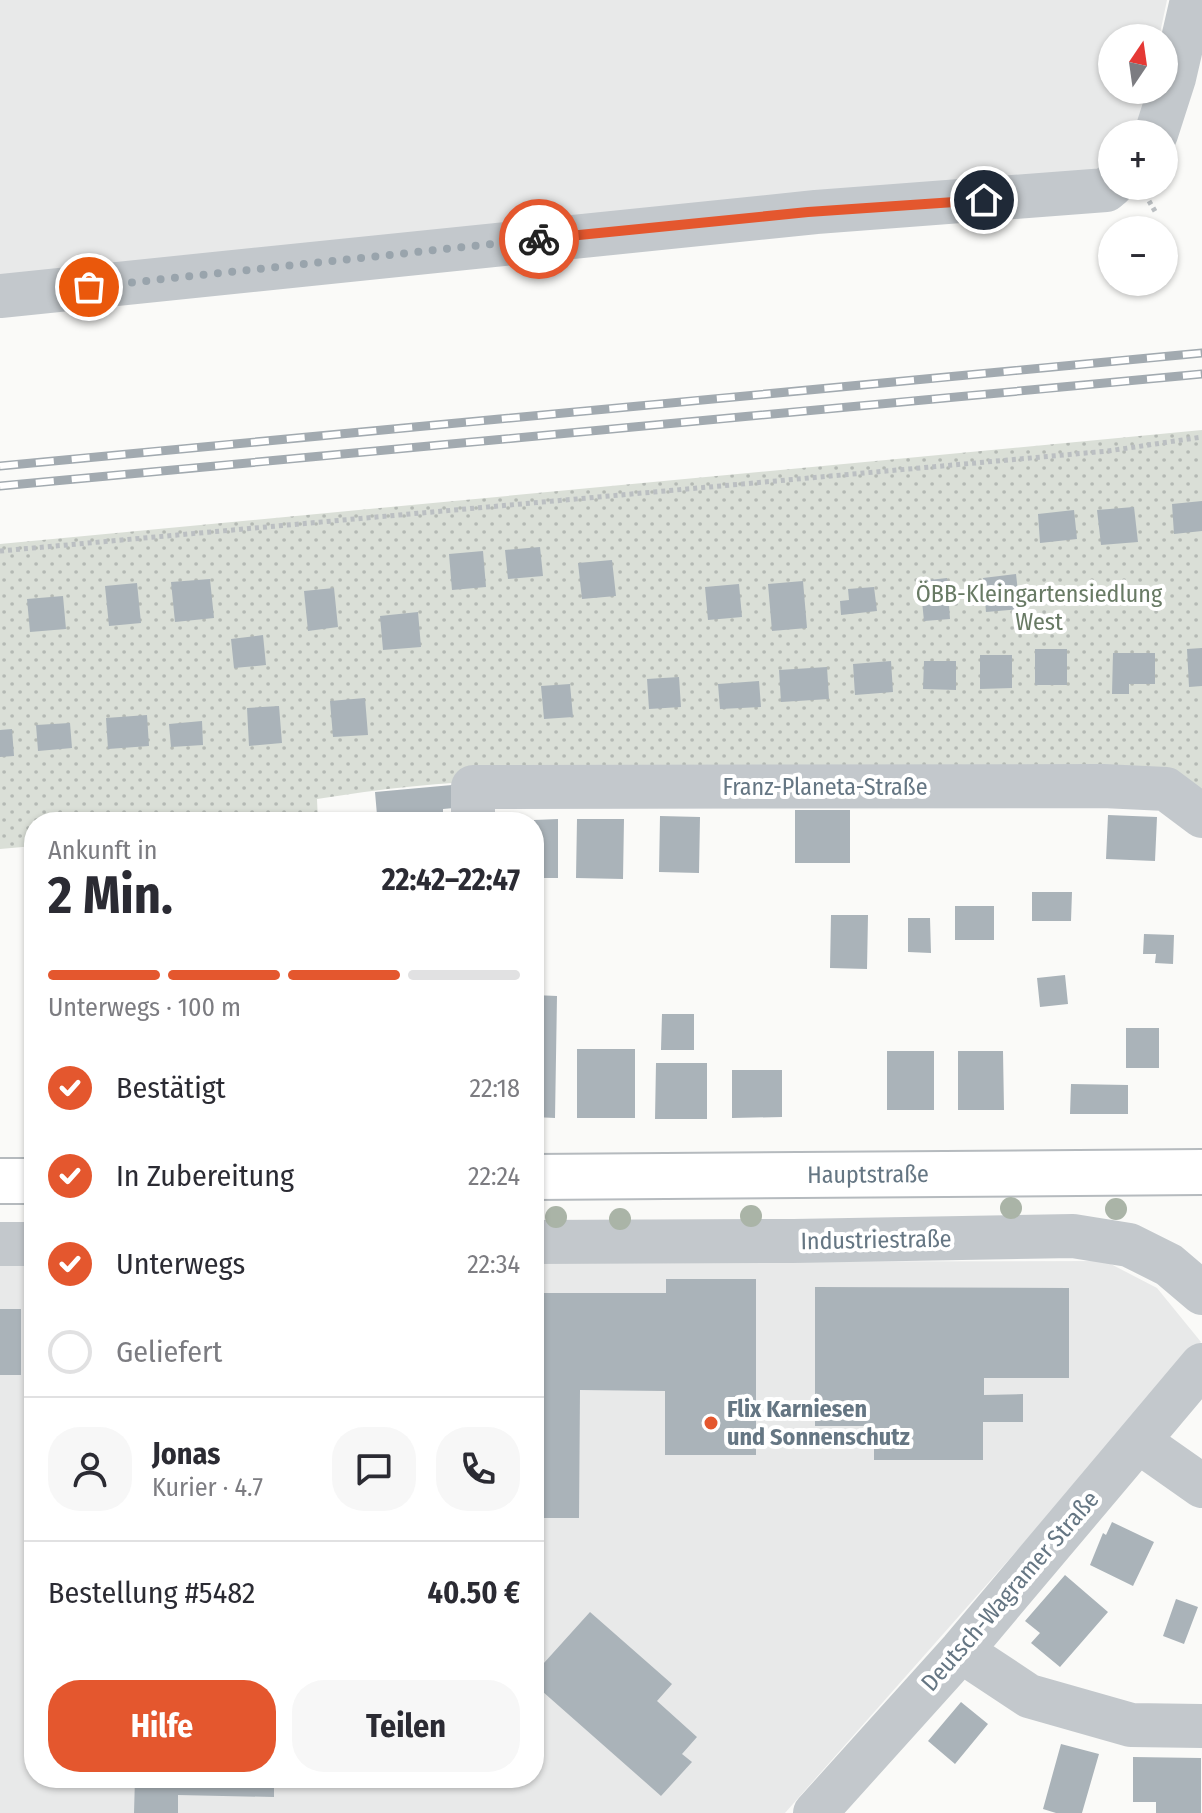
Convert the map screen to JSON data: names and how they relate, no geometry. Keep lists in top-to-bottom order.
{
  "streets": {
    "main road": ["Hauptstraße"],
    "street": ["Franz-Planeta-Straße", "Industriestraße", "Deutsch-Wagramer Straße"]
  },
  "parks": ["ÖBB-Kleingartensiedlung West"],
  "places": ["Flix Karniesen und Sonnenschutz"],
  "north": "top",
  "page": {
    "map_buttons": ["+", "−"],
    "heading": ["2 Min.", "Ankunft in", "22:42–22:47"],
    "panel": [
      "Jonas",
      "Kurier · 4.7",
      "Bestellung #5482",
      "40.50 €"
    ],
    "bar": "Unterwegs · 100 m",
    "list": [
      ["Bestätigt", "22:18"],
      ["In Zubereitung", "22:24"],
      ["Unterwegs", "22:34"],
      "Geliefert"
    ],
    "buttons": ["Hilfe", "Teilen"]
  }
}
